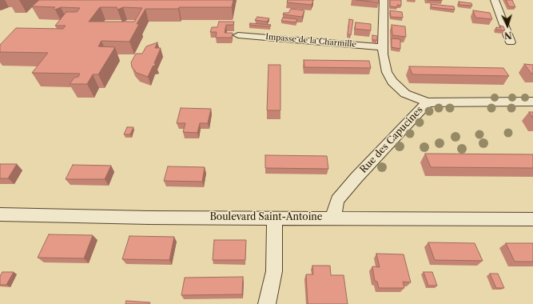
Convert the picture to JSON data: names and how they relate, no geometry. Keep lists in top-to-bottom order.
{
  "streets": {
    "street": ["Impasse de la Charmille", "Rue des Capucines", "Boulevard Saint-Antoine"]
  },
  "crossings": [
    ["Rue des Capucines", "Boulevard Saint-Antoine"]
  ],
  "north": "bottom"
}
